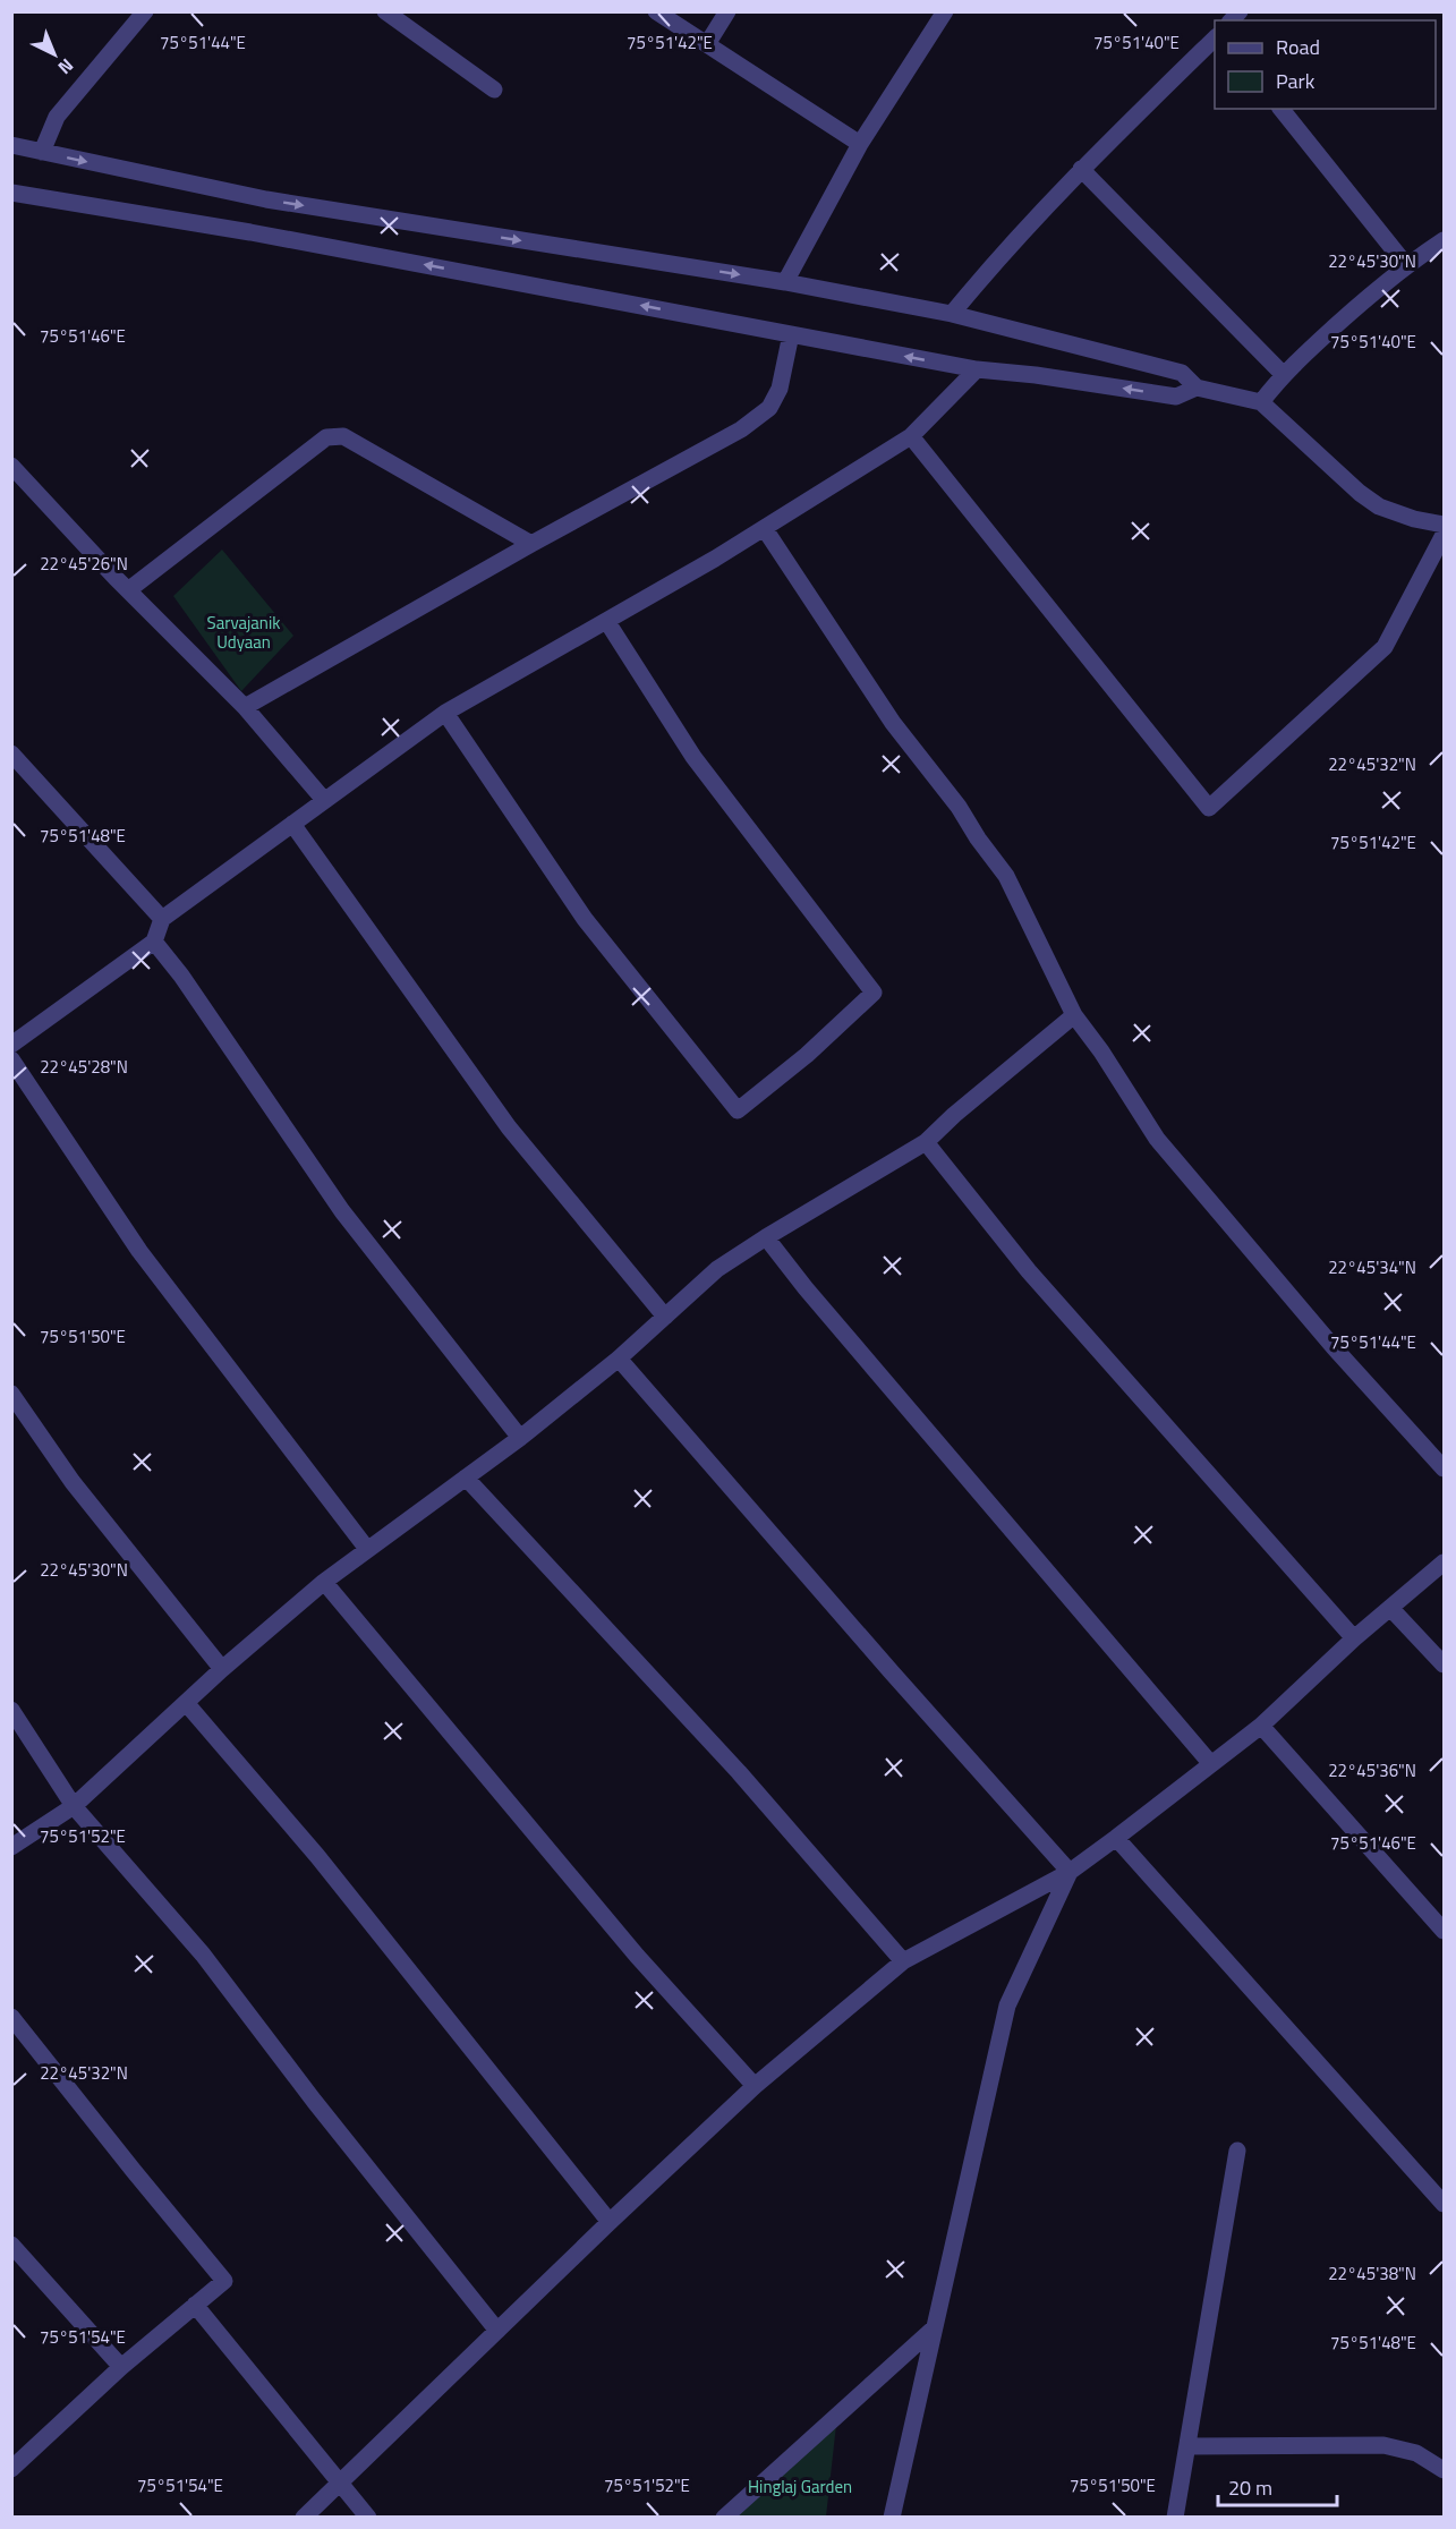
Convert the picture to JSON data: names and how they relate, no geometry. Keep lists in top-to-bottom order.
{
  "parks": ["Sarvajanik Udyaan", "Hinglaj Garden"],
  "legend": ["Road", "Park"],
  "scale_bar": "20 m",
  "north": "bottom right",
  "coordinates": [
    "75°51'44\"E",
    "75°51'42\"E",
    "75°51'40\"E",
    "22°45'30\"N",
    "75°51'46\"E",
    "22°45'26\"N",
    "22°45'32\"N",
    "75°51'48\"E",
    "22°45'28\"N",
    "22°45'34\"N",
    "75°51'50\"E",
    "22°45'36\"N",
    "75°51'52\"E",
    "22°45'38\"N",
    "75°51'54\"E"
  ]
}
